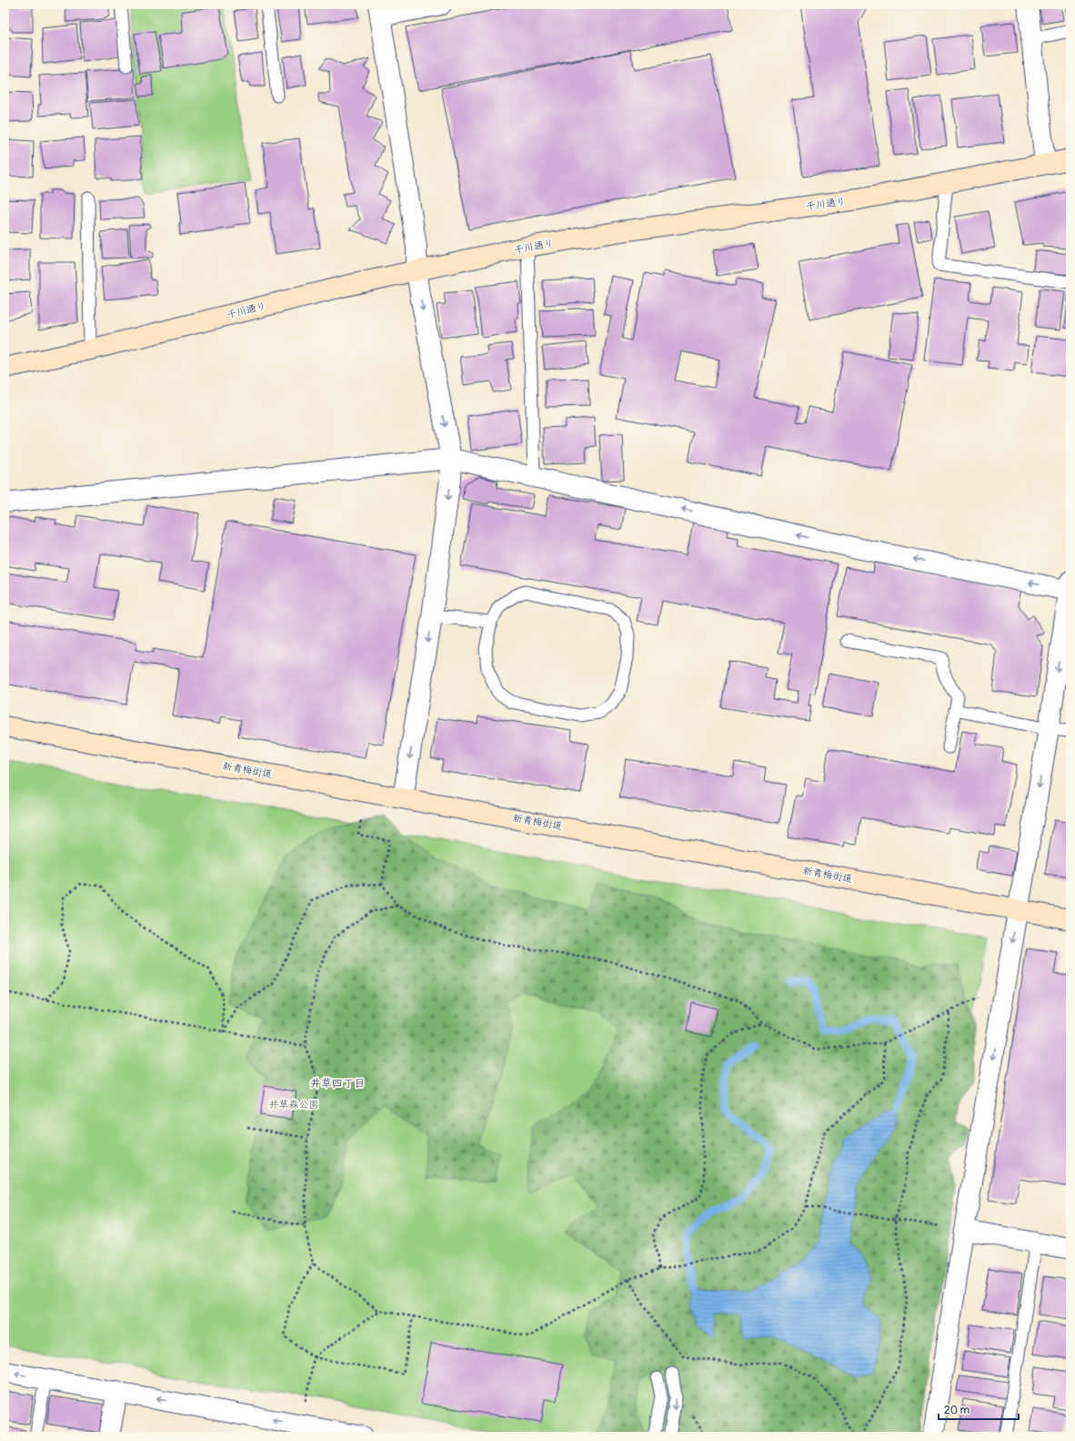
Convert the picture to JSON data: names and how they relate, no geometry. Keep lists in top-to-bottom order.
{
  "streets": {
    "main road": ["千川通り", "新青梅街道"]
  },
  "districts": ["井草四丁目"],
  "parks": ["井草森公園"],
  "scale_bar": "20 m"
}
